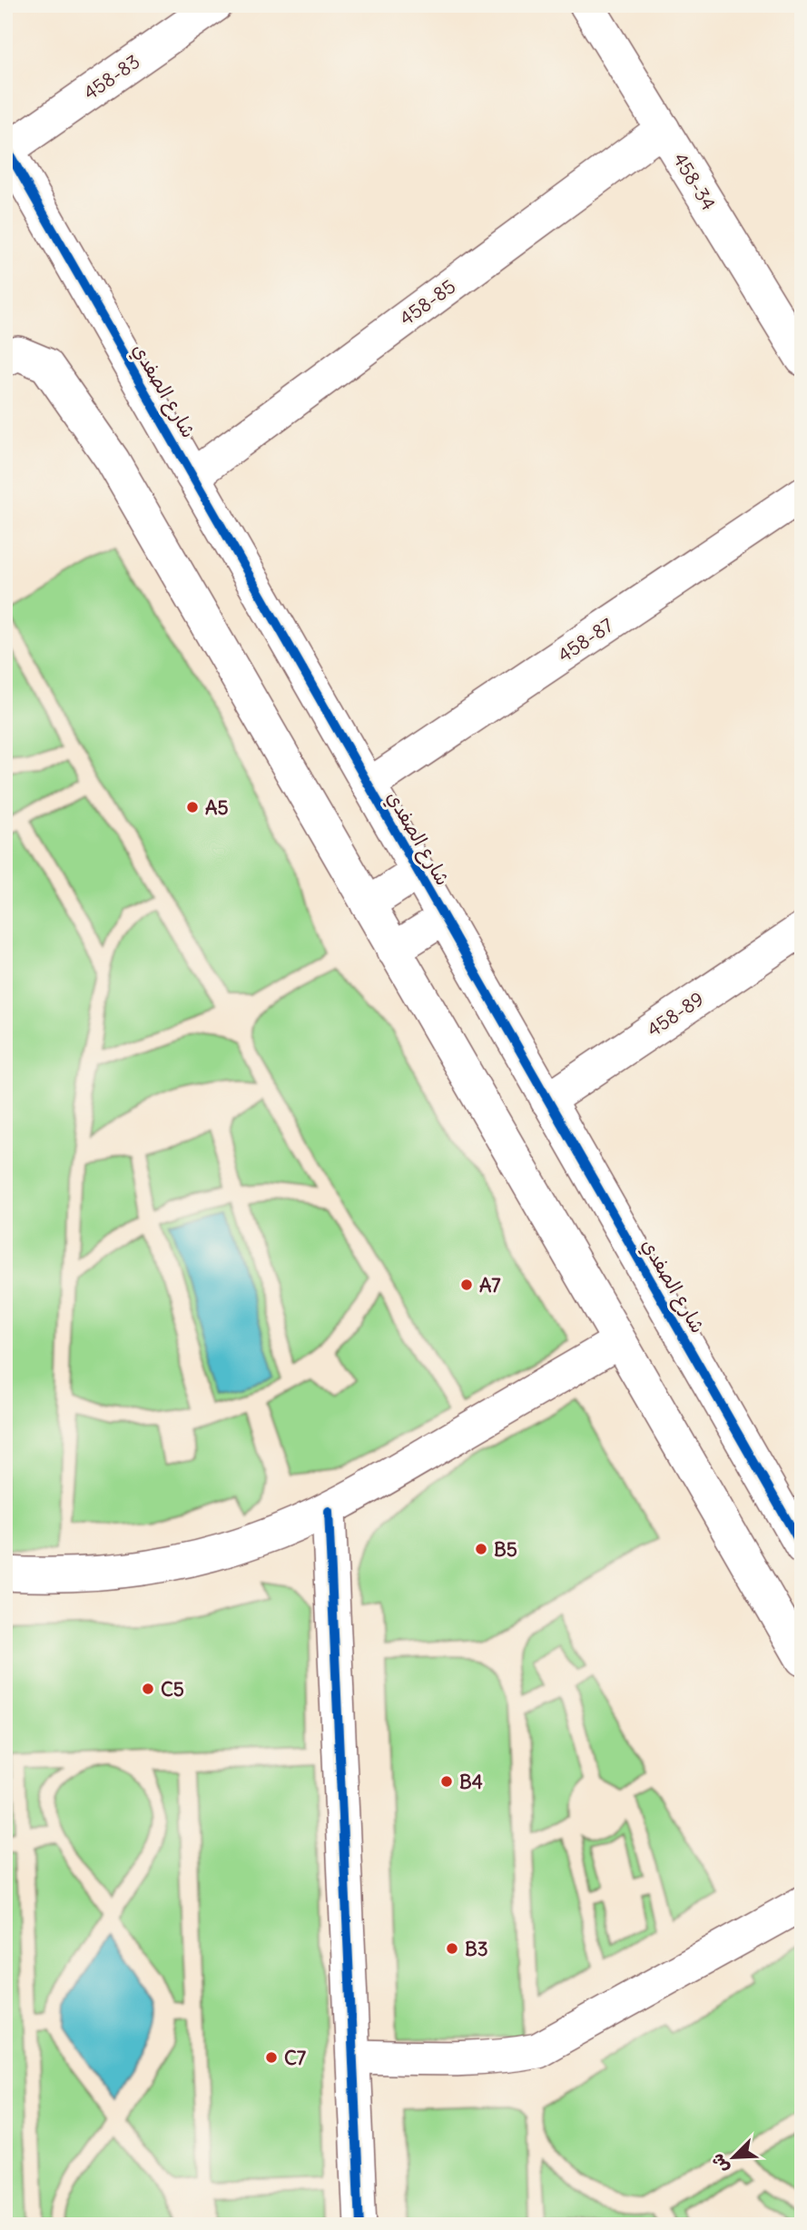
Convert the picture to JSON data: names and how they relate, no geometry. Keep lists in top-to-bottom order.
{
  "streets": {
    "street": [
      "458-83",
      "458-34",
      "458-85",
      "شارع الصفدي",
      "458-87",
      "458-89"
    ]
  },
  "crossings": [
    ["458-83", "شارع الصفدي"],
    ["458-34", "458-85"],
    ["458-85", "شارع الصفدي"],
    ["شارع الصفدي", "458-87"],
    ["شارع الصفدي", "458-89"]
  ],
  "places": [
    "A5",
    "A7",
    "B5",
    "C5",
    "B4",
    "B3",
    "C7"
  ],
  "north": "bottom left"
}
